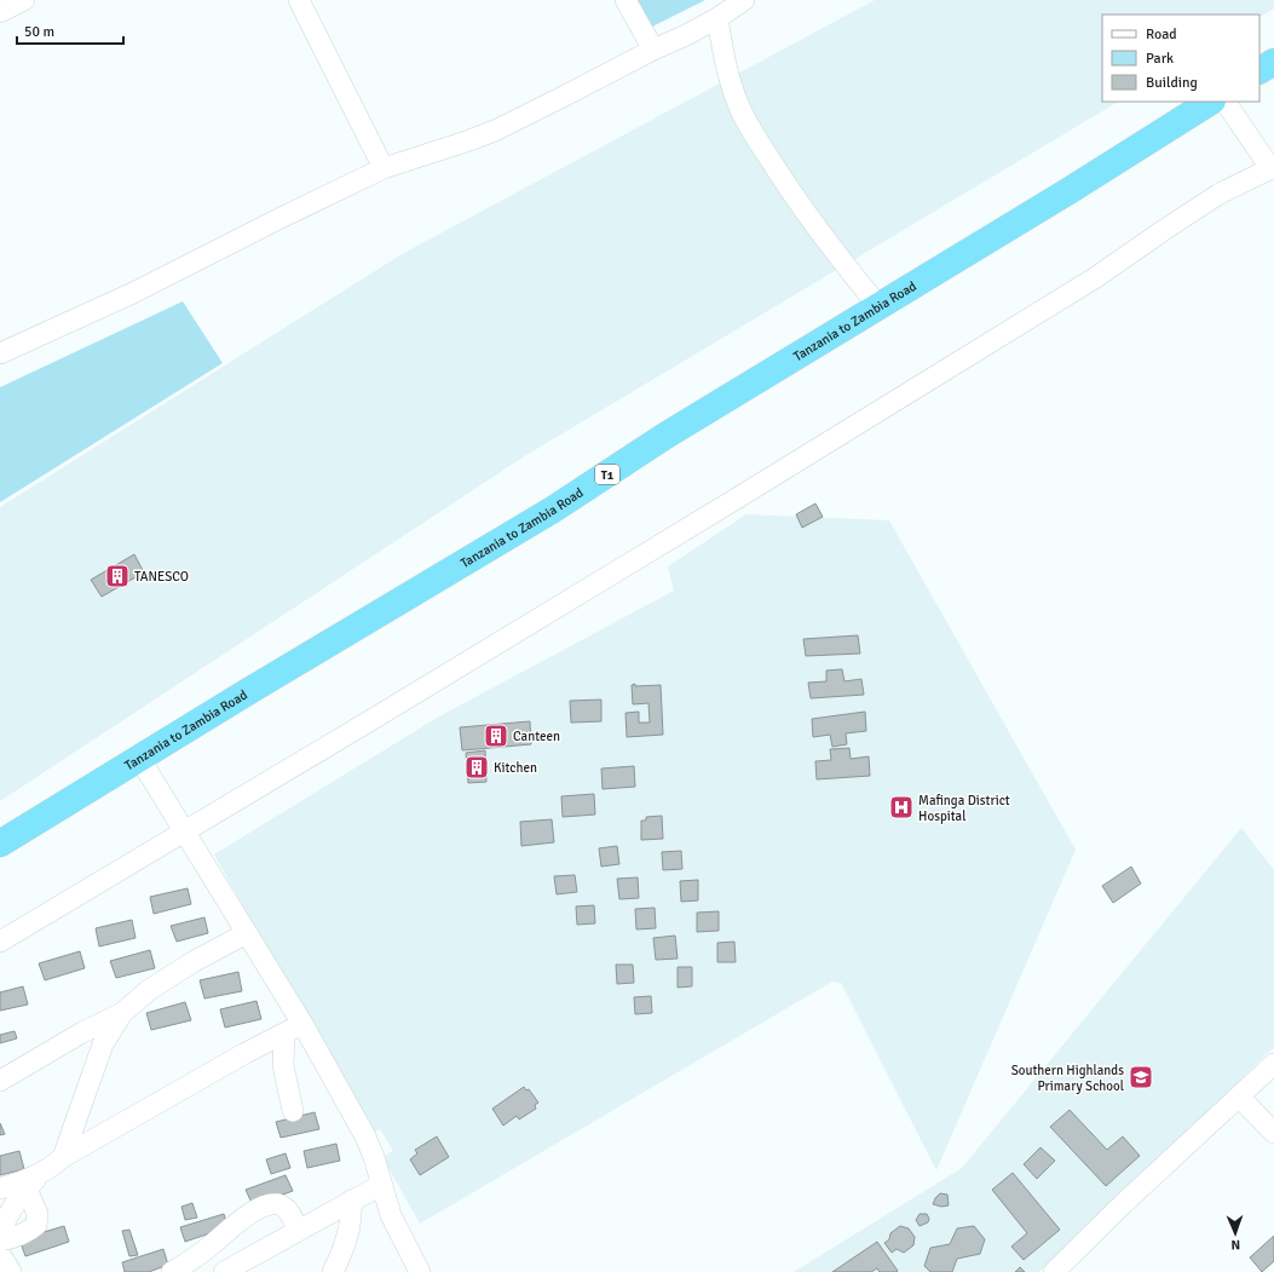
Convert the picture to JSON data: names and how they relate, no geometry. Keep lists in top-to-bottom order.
{
  "streets": {
    "highway": ["Tanzania to Zambia Road", "T1"]
  },
  "places": {
    "building": ["TANESCO", "Canteen", "Kitchen"],
    "hospital": ["Mafinga District Hospital"],
    "school or university": ["Southern Highlands Primary School"]
  },
  "legend": ["Road", "Park", "Building"],
  "scale_bar": "50 m",
  "north": "bottom"
}
